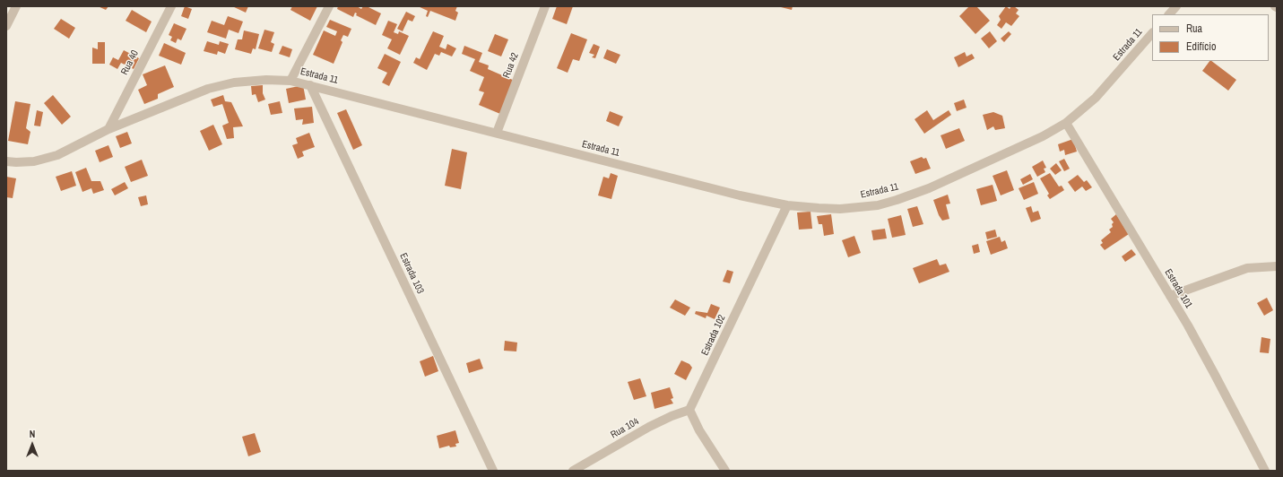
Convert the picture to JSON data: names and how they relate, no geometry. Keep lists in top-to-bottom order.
{
  "streets": {
    "street": [
      "Estrada 11",
      "Rua 40",
      "Rua 42",
      "Estrada 103",
      "Estrada 101",
      "Estrada 102",
      "Rua 104"
    ]
  },
  "crossings": [
    ["Estrada 11", "Rua 40"],
    ["Estrada 11", "Rua 42"],
    ["Estrada 11", "Estrada 103"],
    ["Estrada 11", "Estrada 101"],
    ["Estrada 11", "Estrada 102"],
    ["Estrada 102", "Rua 104"]
  ],
  "legend": ["Rua", "Edifício"],
  "north": "top"
}
